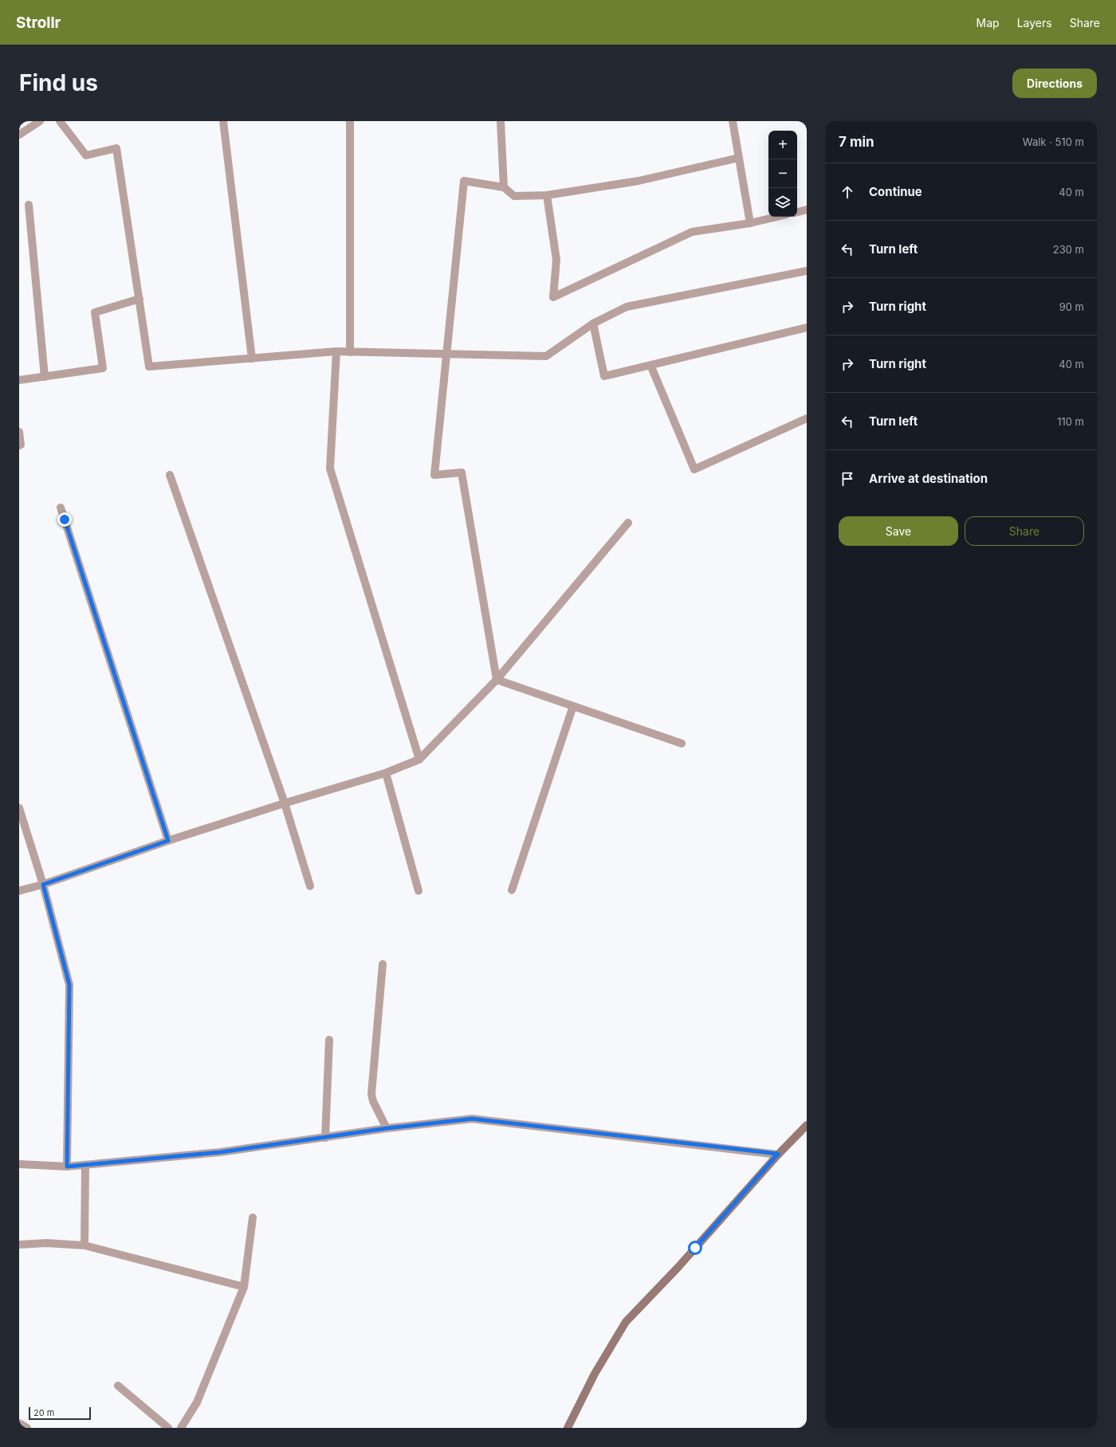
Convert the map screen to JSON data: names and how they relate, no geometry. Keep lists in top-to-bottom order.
{
  "scale_bar": "20 m",
  "page": {
    "header": "Strollr",
    "nav": ["Map", "Layers", "Share"],
    "buttons": [
      "Directions",
      ["Save", "Share"]
    ],
    "title": "Find us",
    "heading": ["7 min", "Walk · 510 m"],
    "map_buttons": ["+", "−"],
    "list": [
      ["Continue", "40 m"],
      ["Turn left", "230 m"],
      ["Turn right", "90 m"],
      ["Turn right", "40 m"],
      ["Turn left", "110 m"],
      "Arrive at destination"
    ],
    "scale": "20 m"
  }
}
